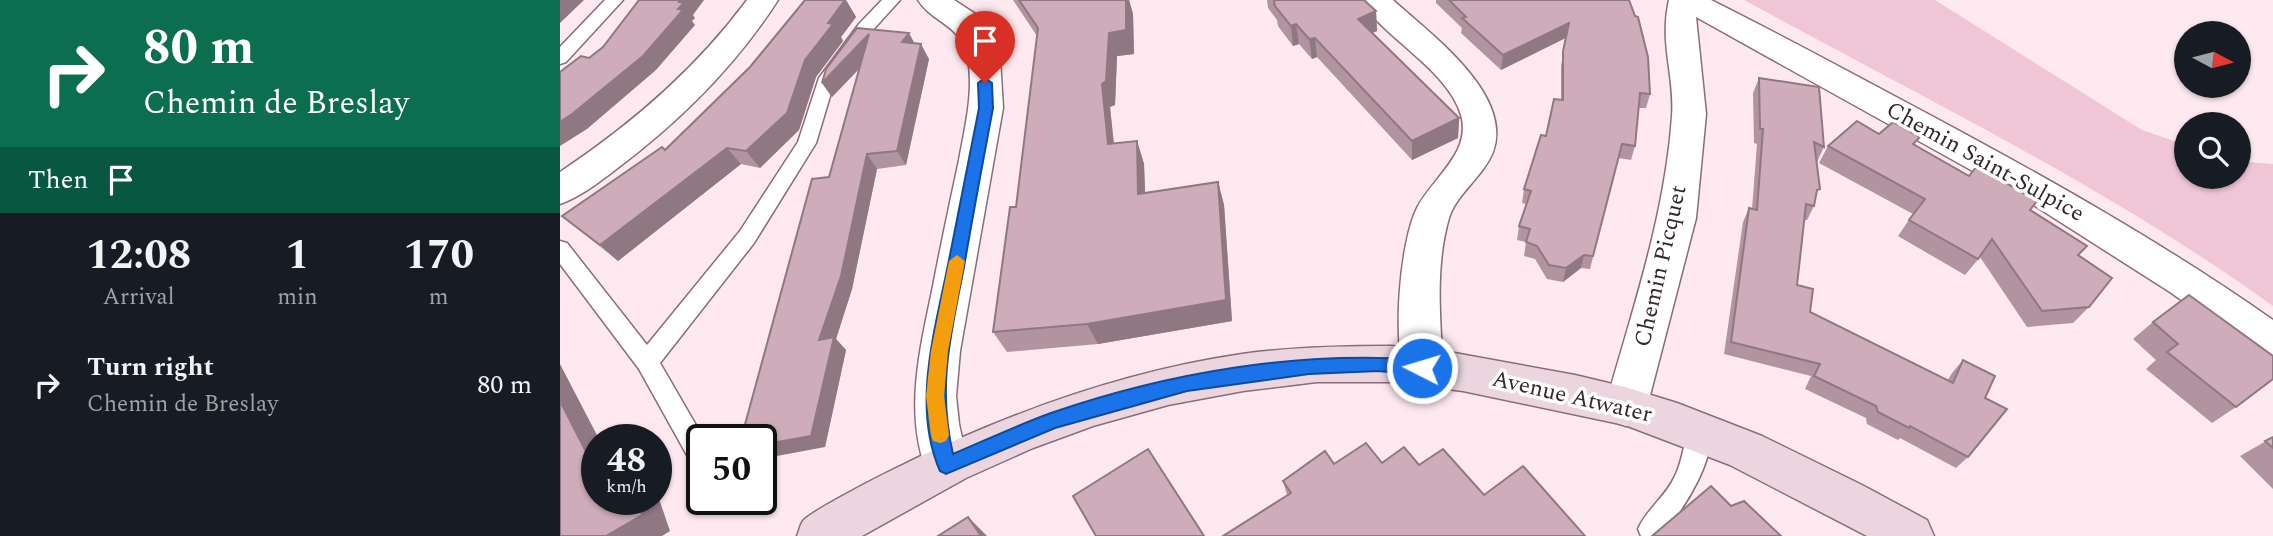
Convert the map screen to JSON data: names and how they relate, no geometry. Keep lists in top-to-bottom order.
{
  "streets": {
    "main road": ["Avenue Atwater"],
    "street": ["Chemin Saint-Sulpice", "Chemin Picquet"]
  },
  "crossings": [
    ["Chemin Saint-Sulpice", "Chemin Picquet"],
    ["Chemin Picquet", "Avenue Atwater"]
  ],
  "north": "right",
  "page": {
    "turn": ["80 m", "Chemin de Breslay"],
    "then": "Then",
    "eta": [
      "12:08",
      "Arrival",
      "1",
      "min",
      "170",
      "m"
    ],
    "list": [
      {
        "name": "Turn right",
        "note": "Chemin de Breslay",
        "value": "80 m"
      }
    ],
    "speed": "48 km/h",
    "limit": "50"
  }
}
